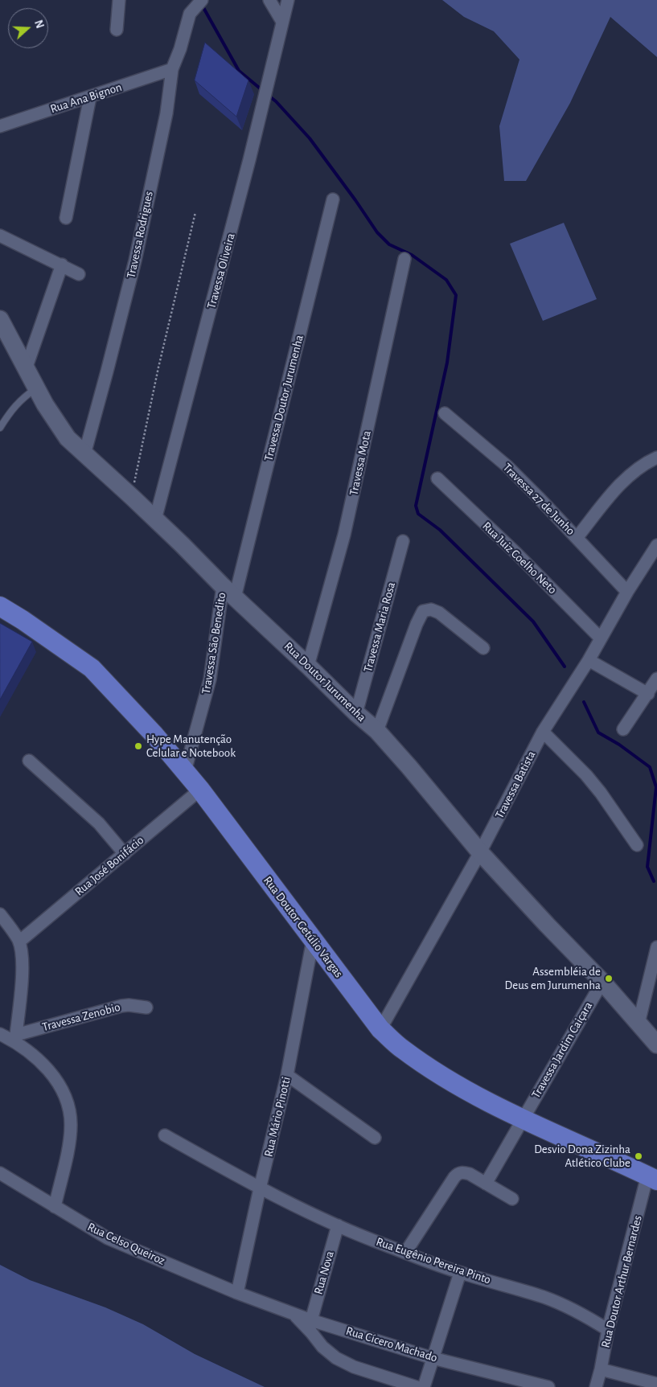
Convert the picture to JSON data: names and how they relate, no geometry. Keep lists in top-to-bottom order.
{
  "streets": {
    "main road": ["Rua Doutor Jurumenha", "Rua Doutor Getúlio Vargas"],
    "street": [
      "Rua Ana Bignon",
      "Travessa Rodrigues",
      "Travessa Oliveira",
      "Travessa Doutor Jurumenha",
      "Travessa Mota",
      "Travessa 27 de Junho",
      "Rua Juiz Coelho Neto",
      "Travessa Maria Rosa",
      "Travessa São Benedito",
      "Travessa Batista",
      "Rua José Bonifácio",
      "Travessa Zenobio",
      "Travessa Jardim Caiçara",
      "Rua Mário Pinotti",
      "Rua Celso Queiroz",
      "Rua Eugênio Pereira Pinto",
      "Rua Nova",
      "Rua Doutor Arthur Bernardes",
      "Rua Cícero Machado"
    ]
  },
  "crossings": [
    ["Rua Ana Bignon", "Travessa Rodrigues"],
    ["Travessa Rodrigues", "Rua Doutor Jurumenha"],
    ["Travessa Oliveira", "Rua Doutor Jurumenha"],
    ["Travessa Doutor Jurumenha", "Travessa São Benedito"],
    ["Travessa Doutor Jurumenha", "Rua Doutor Jurumenha"],
    ["Travessa Mota", "Rua Doutor Jurumenha"],
    ["Travessa 27 de Junho", "Travessa Batista"],
    ["Rua Juiz Coelho Neto", "Travessa Batista"],
    ["Travessa Maria Rosa", "Rua Doutor Jurumenha"],
    ["Travessa São Benedito", "Rua Doutor Jurumenha"],
    ["Travessa São Benedito", "Rua Doutor Getúlio Vargas"],
    ["Rua Doutor Jurumenha", "Travessa Batista"],
    ["Rua Doutor Jurumenha", "Travessa Jardim Caiçara"],
    ["Travessa Batista", "Rua Doutor Getúlio Vargas"],
    ["Rua José Bonifácio", "Rua Doutor Getúlio Vargas"],
    ["Rua Doutor Getúlio Vargas", "Travessa Jardim Caiçara"],
    ["Rua Doutor Getúlio Vargas", "Rua Mário Pinotti"],
    ["Rua Doutor Getúlio Vargas", "Rua Doutor Arthur Bernardes"],
    ["Rua Mário Pinotti", "Rua Celso Queiroz"],
    ["Rua Mário Pinotti", "Rua Eugênio Pereira Pinto"],
    ["Rua Mário Pinotti", "Rua Cícero Machado"],
    ["Rua Celso Queiroz", "Rua Cícero Machado"],
    ["Rua Eugênio Pereira Pinto", "Rua Nova"],
    ["Rua Eugênio Pereira Pinto", "Rua Doutor Arthur Bernardes"],
    ["Rua Nova", "Rua Cícero Machado"]
  ],
  "places": ["Hype Manutenção Celular e Notebook", "Assembléia de Deus em Jurumenha", "Desvio Dona Zizinha Atlético Clube"],
  "north": "right"
}
